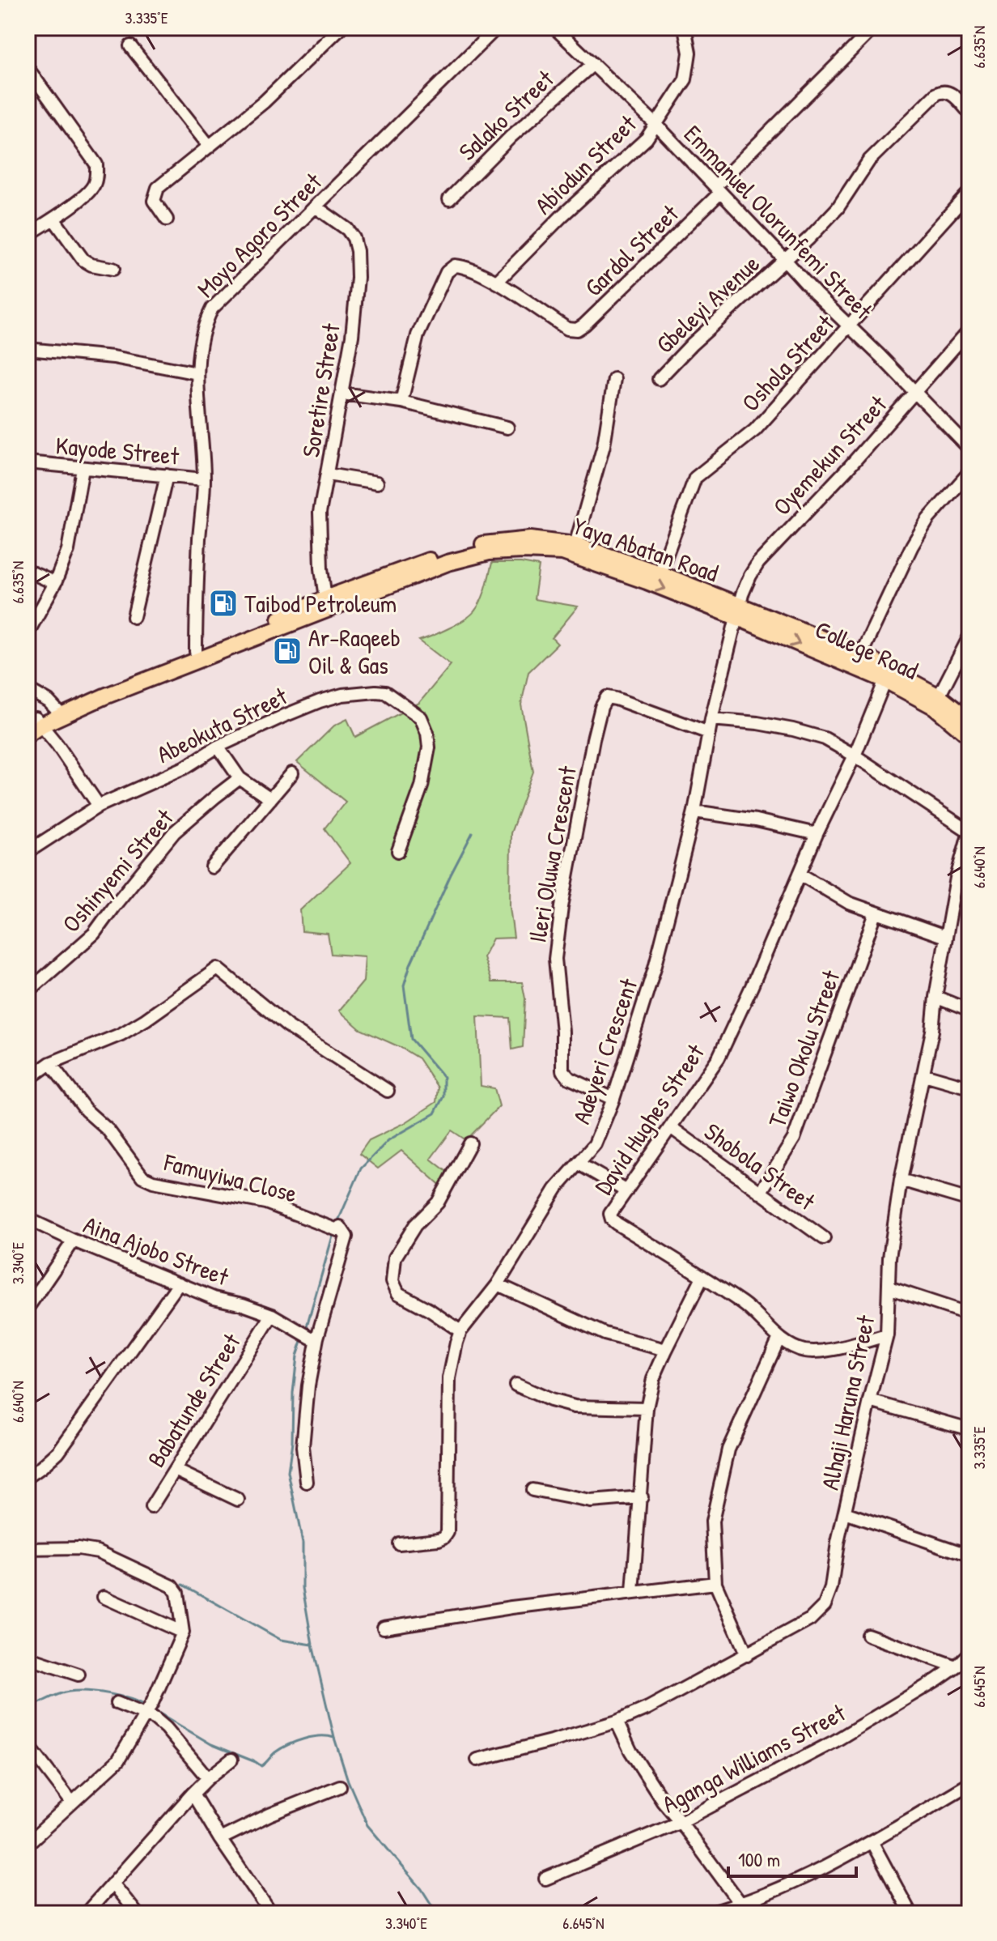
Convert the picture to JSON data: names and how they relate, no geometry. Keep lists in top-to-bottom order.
{
  "streets": {
    "main road": ["Yaya Abatan Road", "College Road"],
    "street": [
      "Salako Street",
      "Abiodun Street",
      "Emmanuel Olorunfemi Street",
      "Moyo Agoro Street",
      "Gardol Street",
      "Gbeleyi Avenue",
      "Oshola Street",
      "Soretire Street",
      "Kayode Street",
      "Oyemekun Street",
      "Abeokuta Street",
      "Ileri Oluwa Crescent",
      "Oshinyemi Street",
      "Taiwo Okolu Street",
      "Adeyeri Crescent",
      "David Hughes Street",
      "Shobola Street",
      "Famuyiwa Close",
      "Aina Ajobo Street",
      "Babatunde Street",
      "Alhaji Haruna Street",
      "Aganga Williams Street"
    ]
  },
  "crossings": [
    ["Salako Street", "Emmanuel Olorunfemi Street"],
    ["Abiodun Street", "Emmanuel Olorunfemi Street"],
    ["Abiodun Street", "Gardol Street"],
    ["Emmanuel Olorunfemi Street", "Gardol Street"],
    ["Emmanuel Olorunfemi Street", "Gbeleyi Avenue"],
    ["Emmanuel Olorunfemi Street", "Oshola Street"],
    ["Emmanuel Olorunfemi Street", "Oyemekun Street"],
    ["Moyo Agoro Street", "Soretire Street"],
    ["Moyo Agoro Street", "Kayode Street"],
    ["Moyo Agoro Street", "Yaya Abatan Road"],
    ["Oshola Street", "Yaya Abatan Road"],
    ["Soretire Street", "Yaya Abatan Road"],
    ["Oyemekun Street", "Yaya Abatan Road"],
    ["Oyemekun Street", "College Road"],
    ["Oyemekun Street", "Adeyeri Crescent"],
    ["Yaya Abatan Road", "College Road"],
    ["Yaya Abatan Road", "Adeyeri Crescent"],
    ["College Road", "Adeyeri Crescent"],
    ["College Road", "David Hughes Street"],
    ["Ileri Oluwa Crescent", "Adeyeri Crescent"],
    ["Taiwo Okolu Street", "Shobola Street"],
    ["David Hughes Street", "Shobola Street"],
    ["David Hughes Street", "Alhaji Haruna Street"],
    ["Famuyiwa Close", "Aina Ajobo Street"],
    ["Aina Ajobo Street", "Babatunde Street"]
  ],
  "places": {
    "fuel station": ["Taibod Petroleum", "Ar-Raqeeb Oil & Gas"]
  },
  "scale_bar": "100 m",
  "coordinates": [
    "3.335°E",
    "6.635°N",
    "6.640°N",
    "3.340°E",
    "6.645°N"
  ]
}
